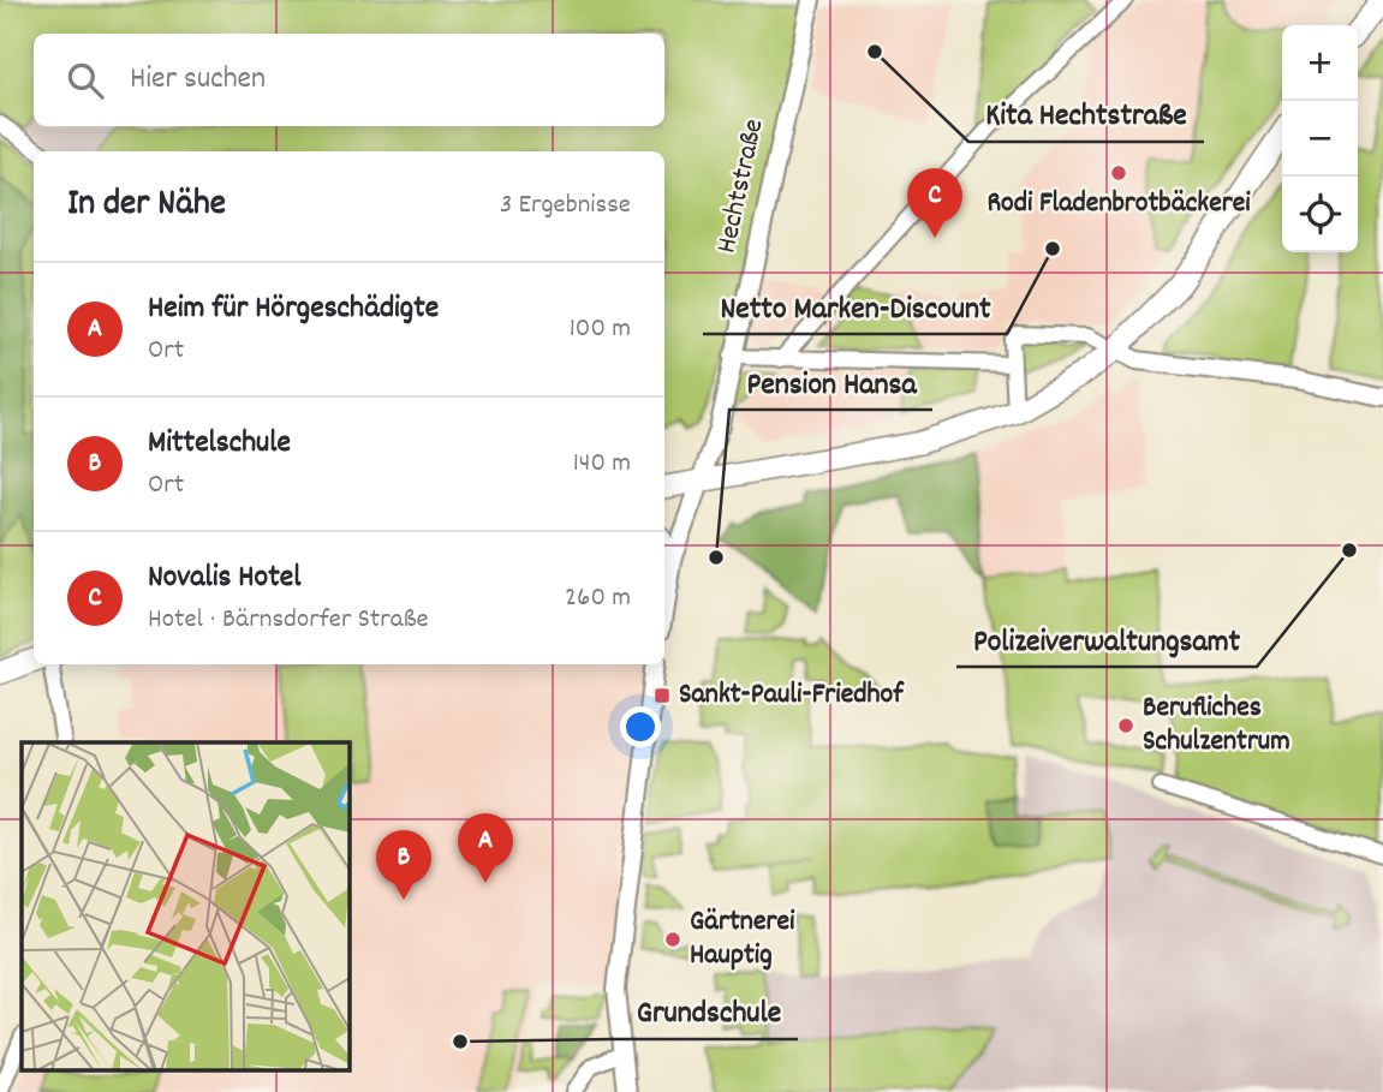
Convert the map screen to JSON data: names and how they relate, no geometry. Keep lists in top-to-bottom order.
{
  "streets": {
    "street": ["Hechtstraße"]
  },
  "places": {
    "other": [
      "Kita Hechtstraße",
      "Rodi Fladenbrotbäckerei",
      "Netto Marken-Discount",
      "Polizeiverwaltungsamt",
      "Pension Hansa",
      "Berufliches Schulzentrum",
      "Gärtnerei Hauptig",
      "Grundschule"
    ],
    "transit": ["Sankt-Pauli-Friedhof"]
  },
  "page": {
    "map_buttons": ["+", "−"],
    "search": "Hier suchen",
    "heading": ["In der Nähe", "3 Ergebnisse"],
    "pins": ["C", "A", "B"],
    "list": [
      {
        "mark": "A",
        "name": "Heim für Hörgeschädigte",
        "note": "Ort",
        "value": "100 m"
      },
      {
        "mark": "B",
        "name": "Mittelschule",
        "note": "Ort",
        "value": "140 m"
      },
      {
        "mark": "C",
        "name": "Novalis Hotel",
        "note": "Hotel · Bärnsdorfer Straße",
        "value": "260 m"
      }
    ]
  }
}
